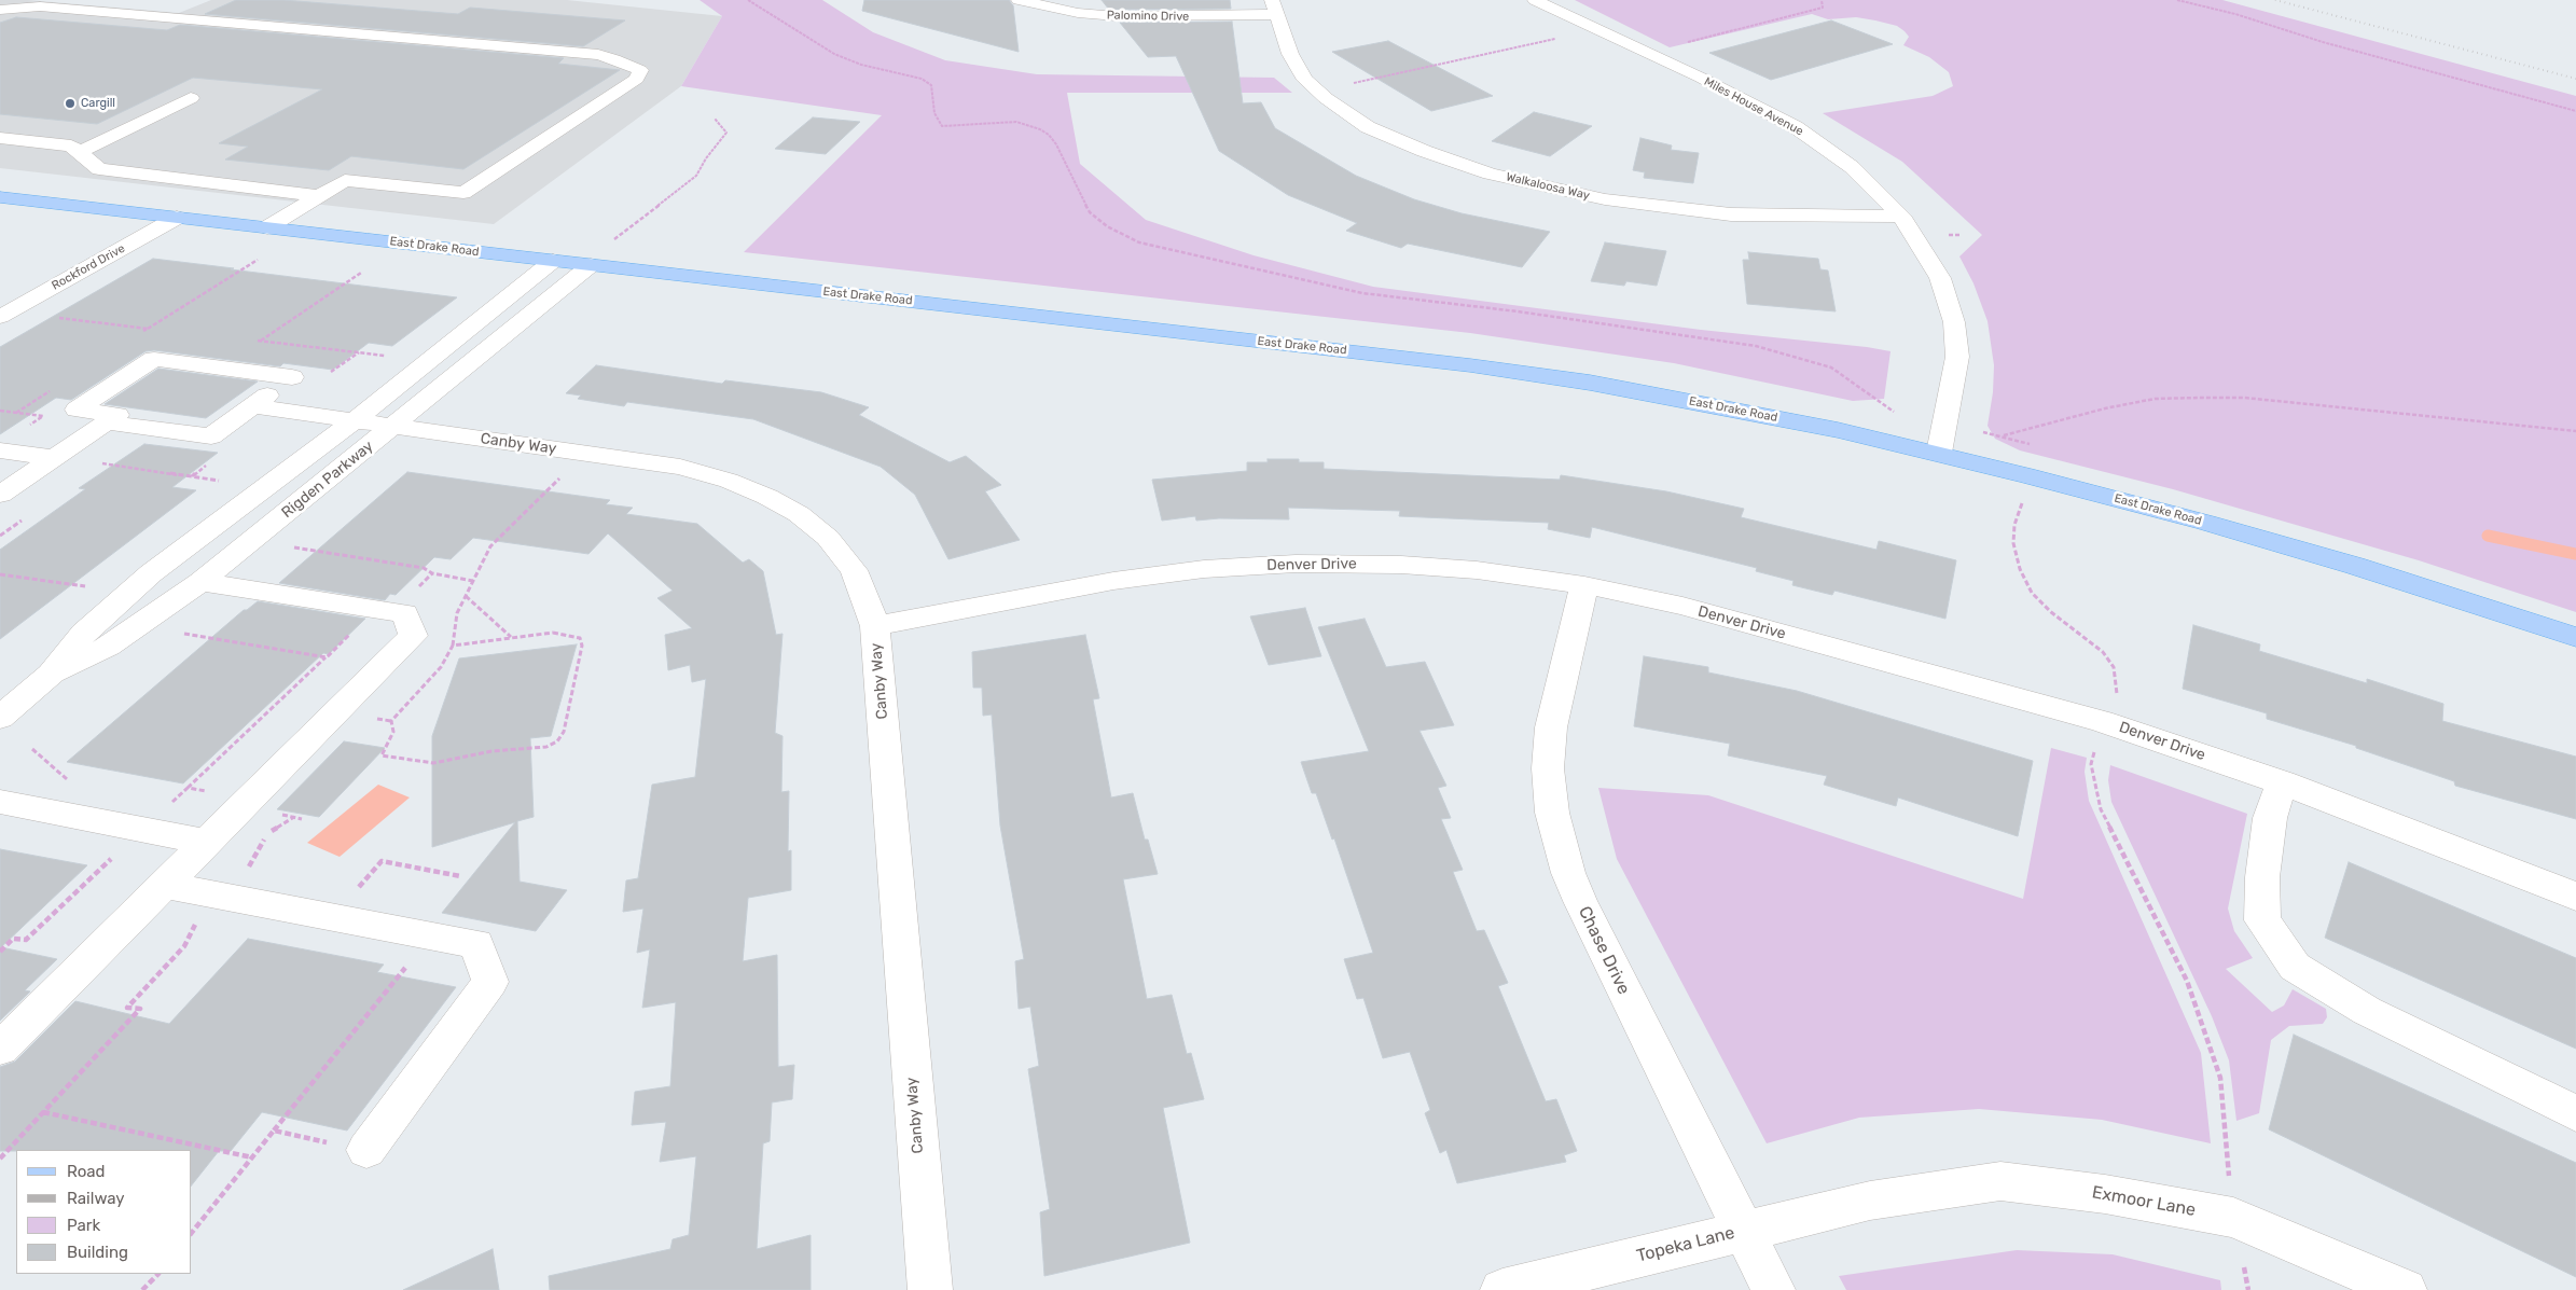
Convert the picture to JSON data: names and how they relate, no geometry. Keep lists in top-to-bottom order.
{
  "streets": {
    "main road": ["East Drake Road"],
    "street": [
      "Palomino Drive",
      "Miles House Avenue",
      "Walkaloosa Way",
      "Rockford Drive",
      "Canby Way",
      "Rigden Parkway",
      "Denver Drive",
      "Chase Drive",
      "Exmoor Lane",
      "Topeka Lane"
    ]
  },
  "crossings": [
    ["Palomino Drive", "Walkaloosa Way"],
    ["Miles House Avenue", "Walkaloosa Way"],
    ["Miles House Avenue", "East Drake Road"],
    ["East Drake Road", "Rockford Drive"],
    ["East Drake Road", "Rigden Parkway"],
    ["Canby Way", "Rigden Parkway"],
    ["Canby Way", "Denver Drive"],
    ["Denver Drive", "Chase Drive"],
    ["Chase Drive", "Topeka Lane"],
    ["Exmoor Lane", "Topeka Lane"]
  ],
  "places": ["Cargill"],
  "legend": [
    "Road",
    "Railway",
    "Park",
    "Building"
  ]
}
